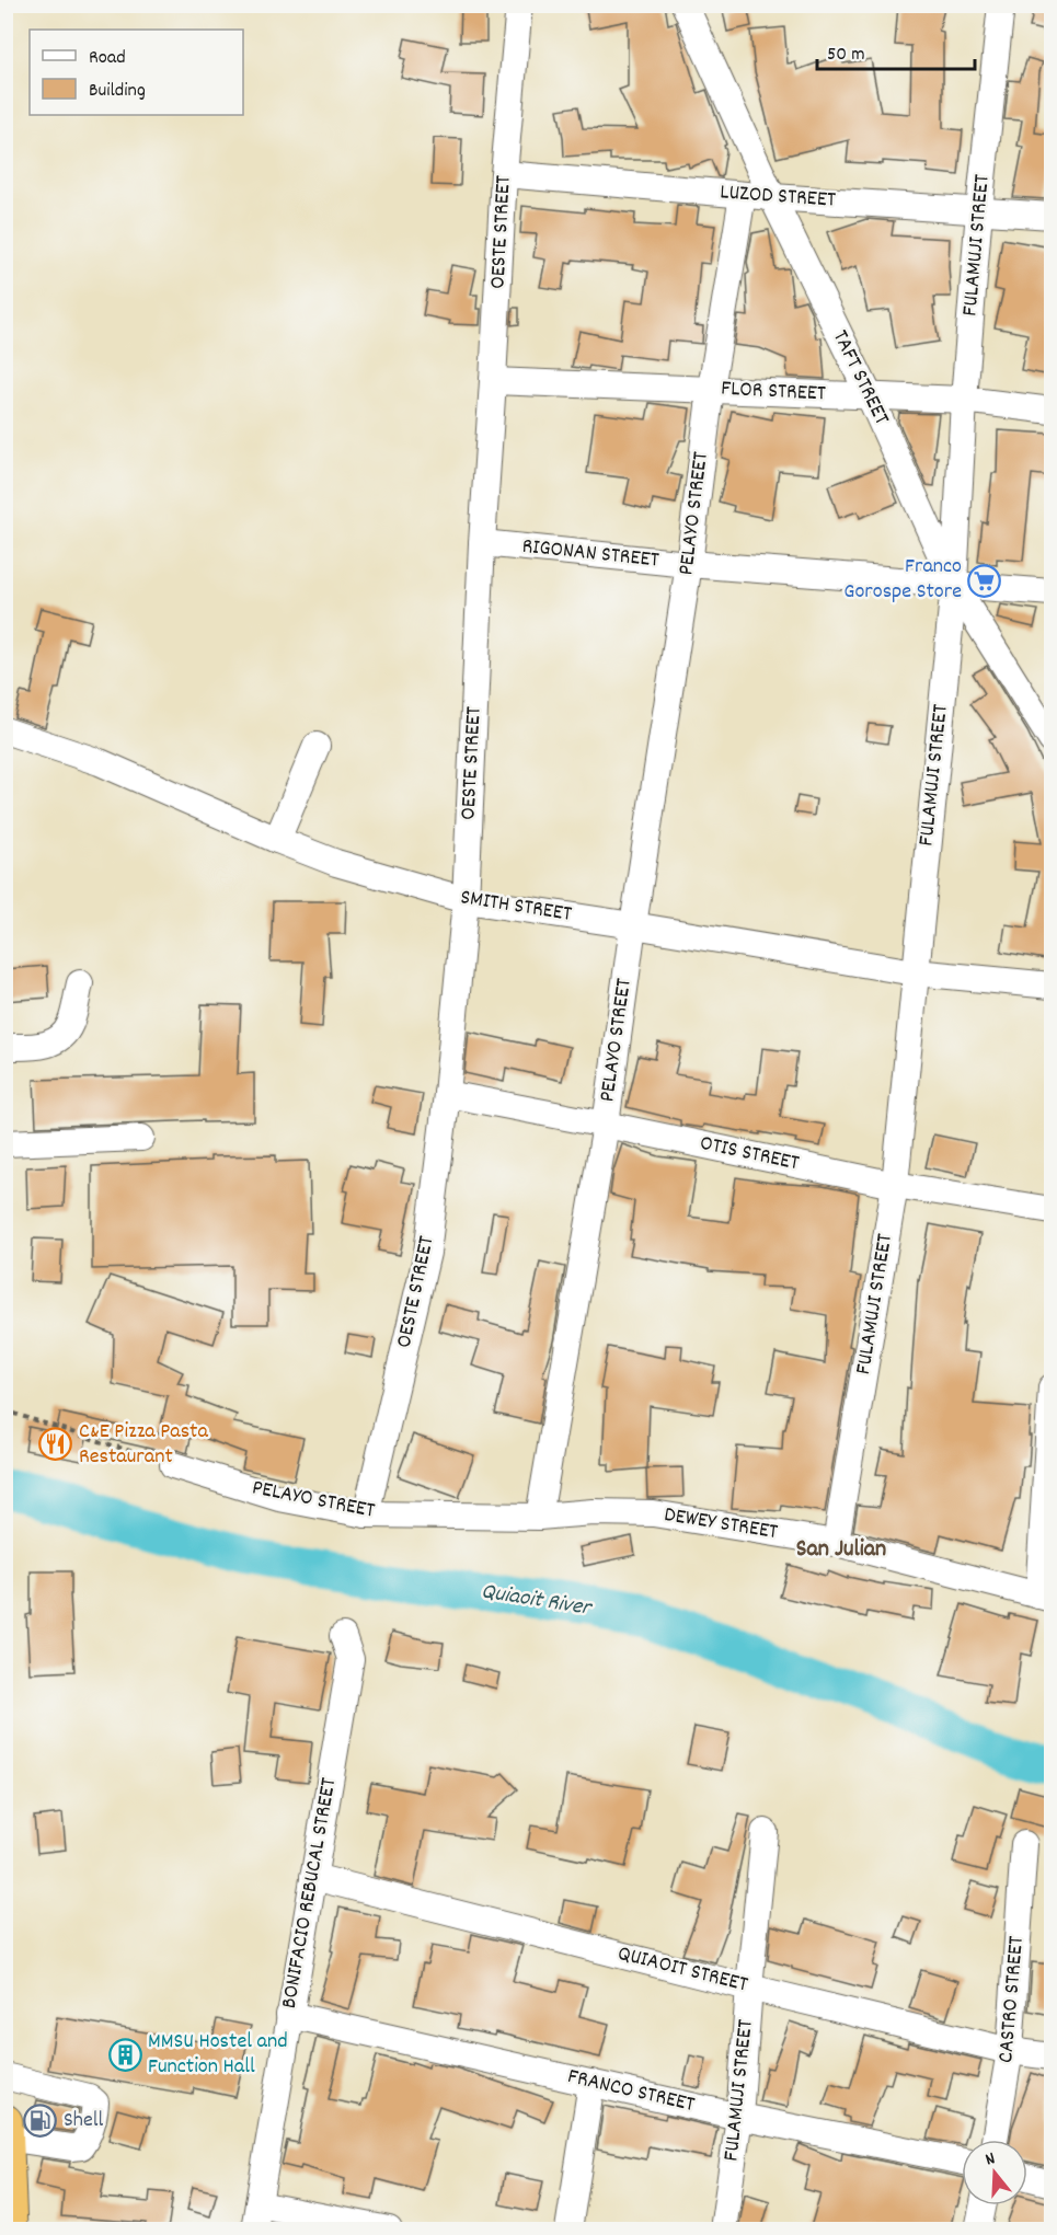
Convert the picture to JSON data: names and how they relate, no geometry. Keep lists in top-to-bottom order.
{
  "streets": {
    "street": [
      "LUZOD STREET",
      "OESTE STREET",
      "FULAMUJI STREET",
      "TAFT STREET",
      "FLOR STREET",
      "PELAYO STREET",
      "RIGONAN STREET",
      "SMITH STREET",
      "OTIS STREET",
      "DEWEY STREET",
      "BONIFACIO REBUCAL STREET",
      "QUIAOIT STREET",
      "CASTRO STREET",
      "FRANCO STREET"
    ]
  },
  "crossings": [
    ["LUZOD STREET", "OESTE STREET"],
    ["LUZOD STREET", "FULAMUJI STREET"],
    ["LUZOD STREET", "TAFT STREET"],
    ["LUZOD STREET", "PELAYO STREET"],
    ["OESTE STREET", "FLOR STREET"],
    ["OESTE STREET", "PELAYO STREET"],
    ["OESTE STREET", "RIGONAN STREET"],
    ["OESTE STREET", "SMITH STREET"],
    ["OESTE STREET", "OTIS STREET"],
    ["FULAMUJI STREET", "TAFT STREET"],
    ["FULAMUJI STREET", "FLOR STREET"],
    ["FULAMUJI STREET", "RIGONAN STREET"],
    ["FULAMUJI STREET", "SMITH STREET"],
    ["FULAMUJI STREET", "OTIS STREET"],
    ["FULAMUJI STREET", "DEWEY STREET"],
    ["FULAMUJI STREET", "QUIAOIT STREET"],
    ["FULAMUJI STREET", "FRANCO STREET"],
    ["TAFT STREET", "FLOR STREET"],
    ["TAFT STREET", "RIGONAN STREET"],
    ["FLOR STREET", "PELAYO STREET"],
    ["PELAYO STREET", "RIGONAN STREET"],
    ["PELAYO STREET", "SMITH STREET"],
    ["PELAYO STREET", "OTIS STREET"],
    ["PELAYO STREET", "DEWEY STREET"],
    ["BONIFACIO REBUCAL STREET", "QUIAOIT STREET"],
    ["BONIFACIO REBUCAL STREET", "FRANCO STREET"],
    ["QUIAOIT STREET", "CASTRO STREET"]
  ],
  "districts": ["San Julian"],
  "water": ["Quiaoit River"],
  "places": {
    "supermarket": ["Franco Gorospe Store"],
    "restaurant": ["C&E Pizza Pasta Restaurant"],
    "building": ["MMSU Hostel and Function Hall"],
    "fuel station": ["Shell"]
  },
  "legend": ["Road", "Building"],
  "scale_bar": "50 m",
  "north": "top"
}
